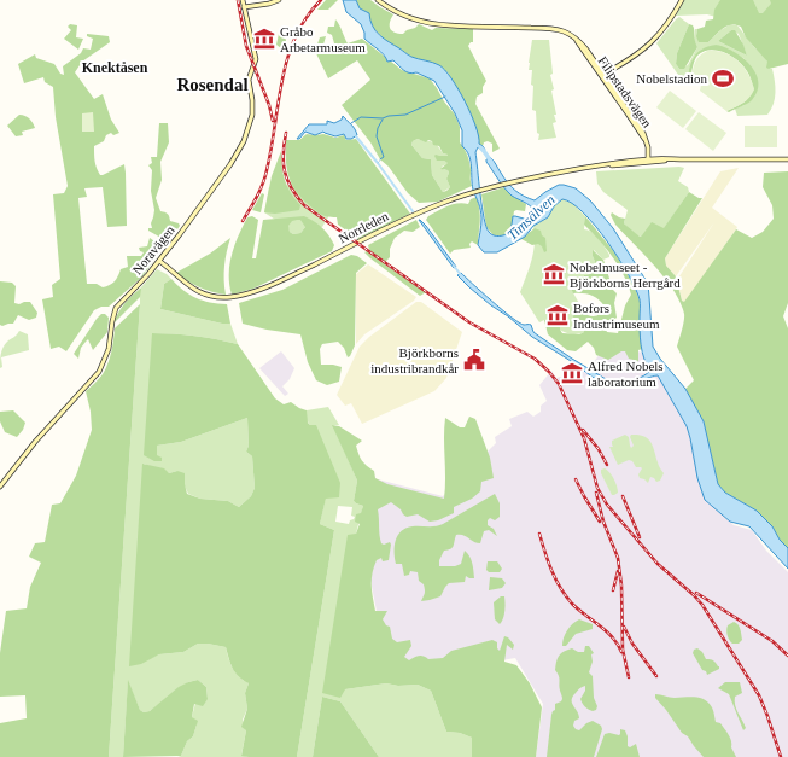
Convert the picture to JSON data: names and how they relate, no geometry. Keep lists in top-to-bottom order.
{
  "streets": {
    "street": ["Filipstadsvägen", "Norrleden", "Noravägen"]
  },
  "crossings": [
    ["Filipstadsvägen", "Norrleden"],
    ["Norrleden", "Noravägen"]
  ],
  "districts": ["Knektåsen", "Rosendal"],
  "water": ["Timsälven"],
  "places": {
    "museum": [
      "Gråbo Arbetarmuseum",
      "Nobelmuseet - Björkborns Herrgård",
      "Bofors Industrimuseum",
      "Alfred Nobels laboratorium"
    ],
    "sports": ["Nobelstadion"],
    "public building": ["Björkborns industribrandkår"]
  }
}
